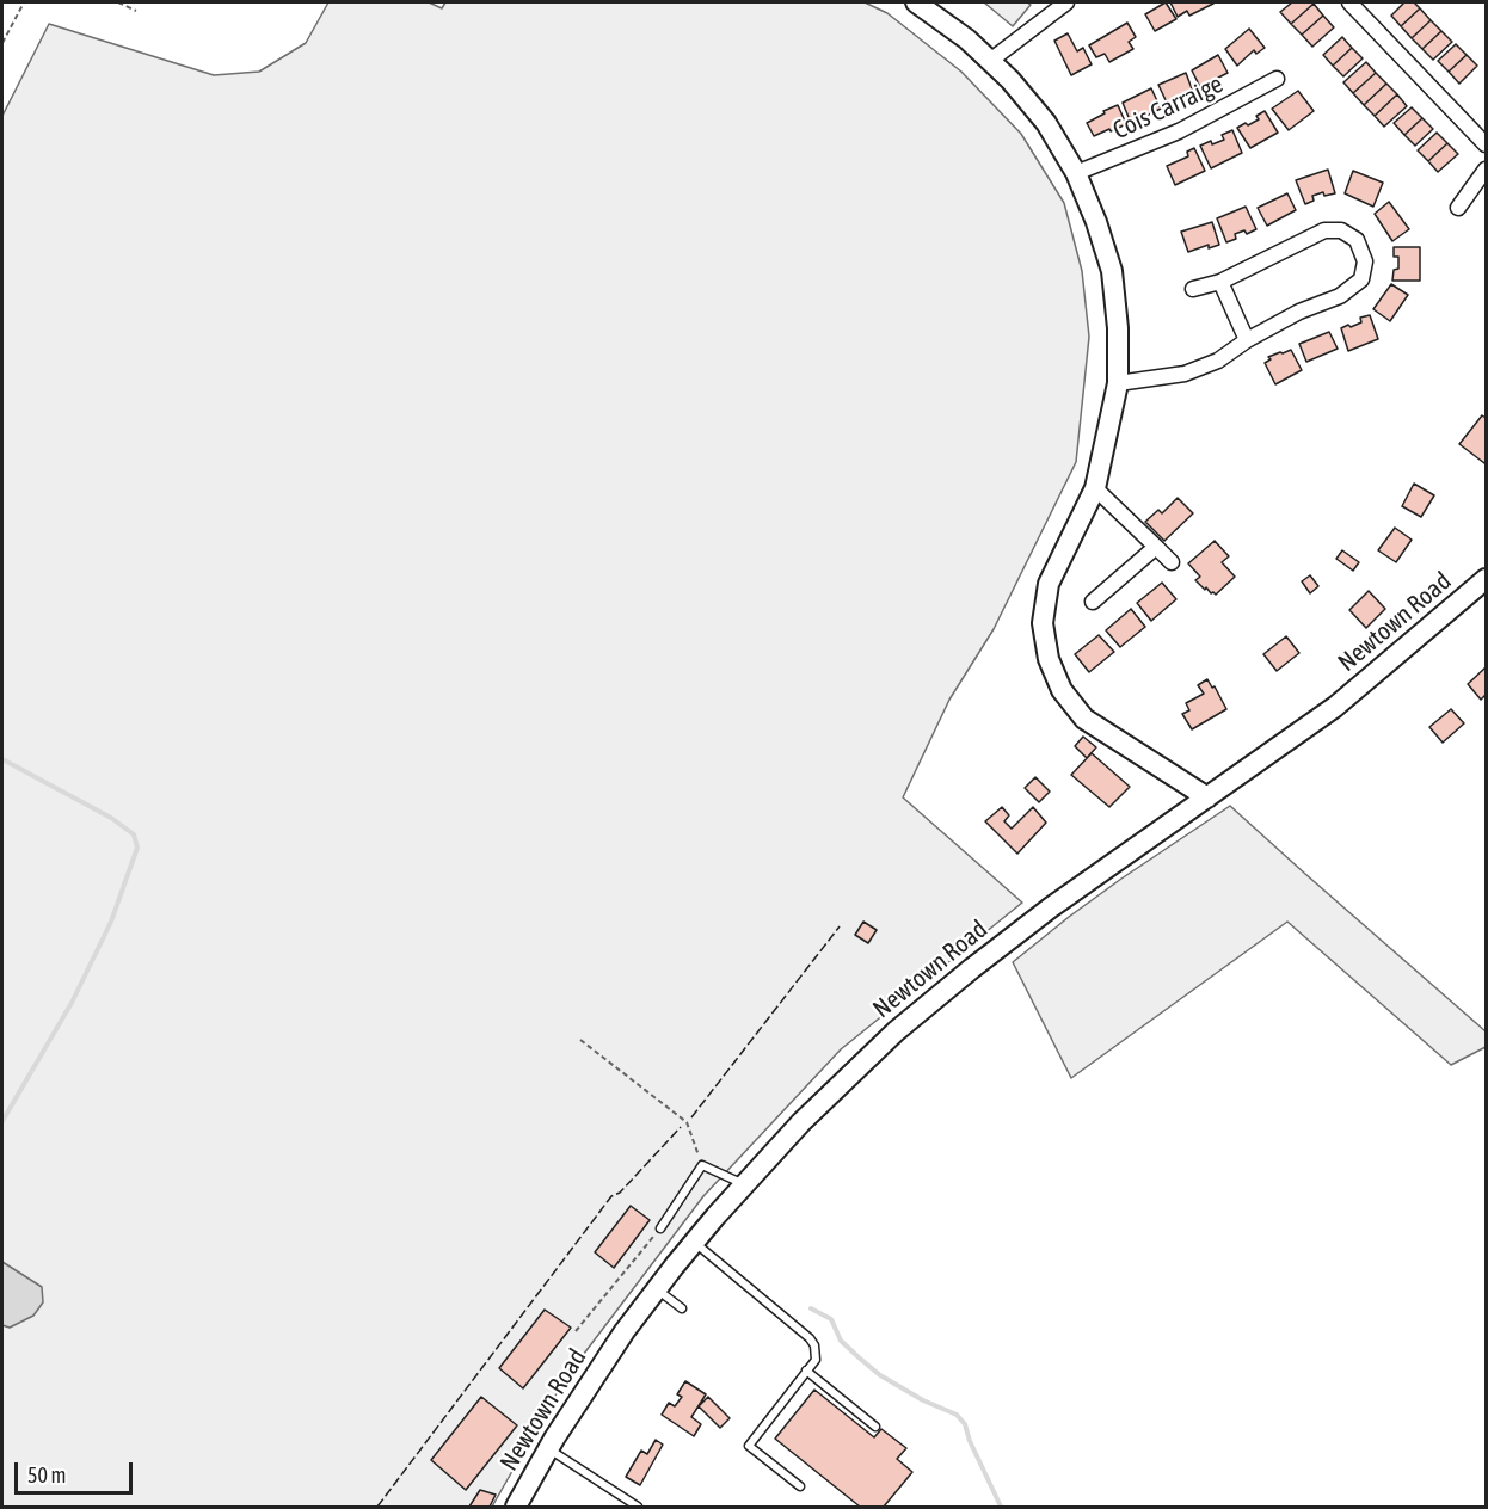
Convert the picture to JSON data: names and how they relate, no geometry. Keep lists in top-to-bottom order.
{
  "streets": {
    "main road": ["Newtown Road"],
    "street": ["Cois Carraige"]
  },
  "scale_bar": "50 m"
}
